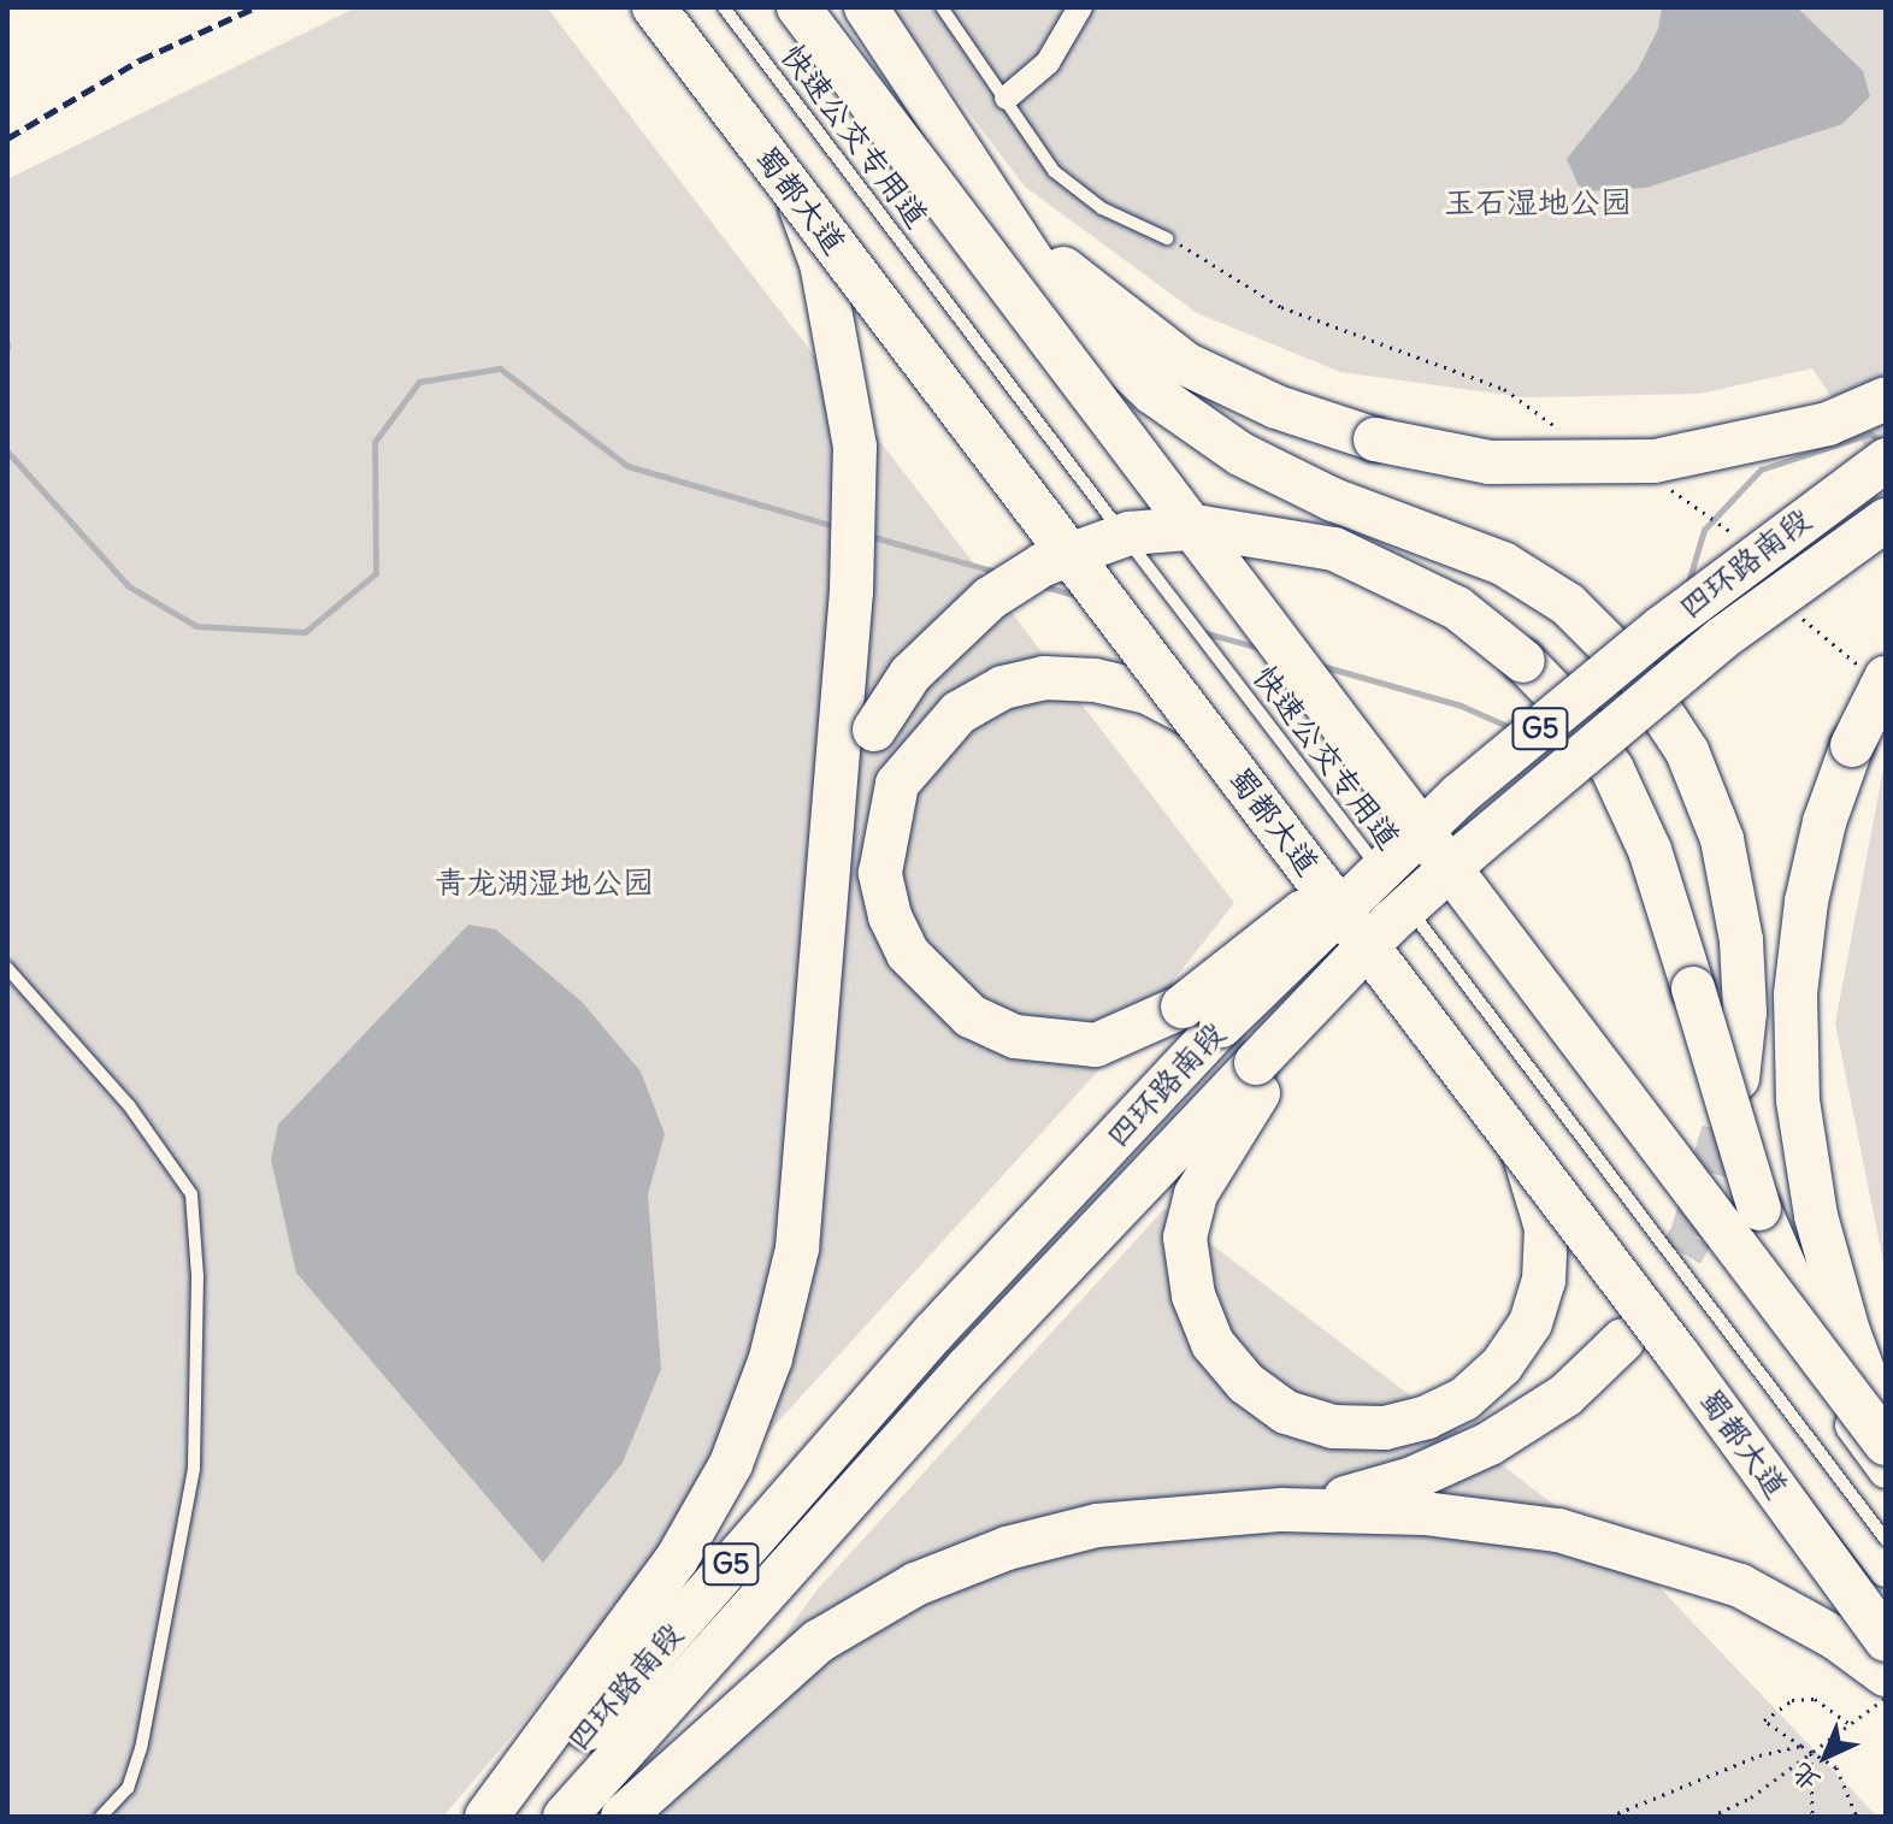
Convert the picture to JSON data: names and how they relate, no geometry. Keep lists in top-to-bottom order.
{
  "streets": {
    "highway": ["蜀都大道", "四环路南段", "G5"],
    "lane": ["快速公交专用道"]
  },
  "parks": ["玉石湿地公园", "青龙湖湿地公园"],
  "north": "bottom left"
}
